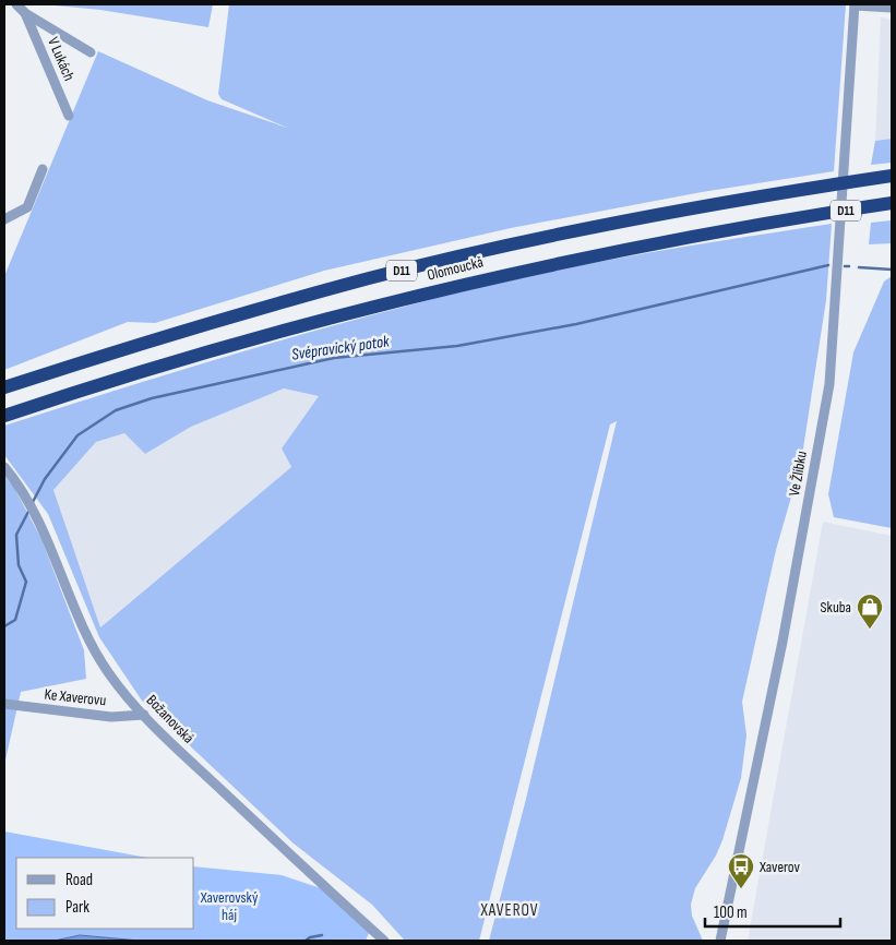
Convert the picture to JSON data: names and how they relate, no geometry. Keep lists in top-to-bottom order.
{
  "streets": {
    "highway": ["D11", "Olomoucká"],
    "street": [
      "V Lukách",
      "Ve Žlíbku",
      "Ke Xaverovu",
      "Božanovská"
    ]
  },
  "crossings": [
    ["Ke Xaverovu", "Božanovská"]
  ],
  "districts": ["XAVEROV"],
  "water": ["Svépravický potok"],
  "parks": ["Xaverovský háj"],
  "places": {
    "shop": ["Skuba"],
    "bus stop": ["Xaverov"]
  },
  "legend": ["Road", "Park"],
  "scale_bar": "100 m"
}
